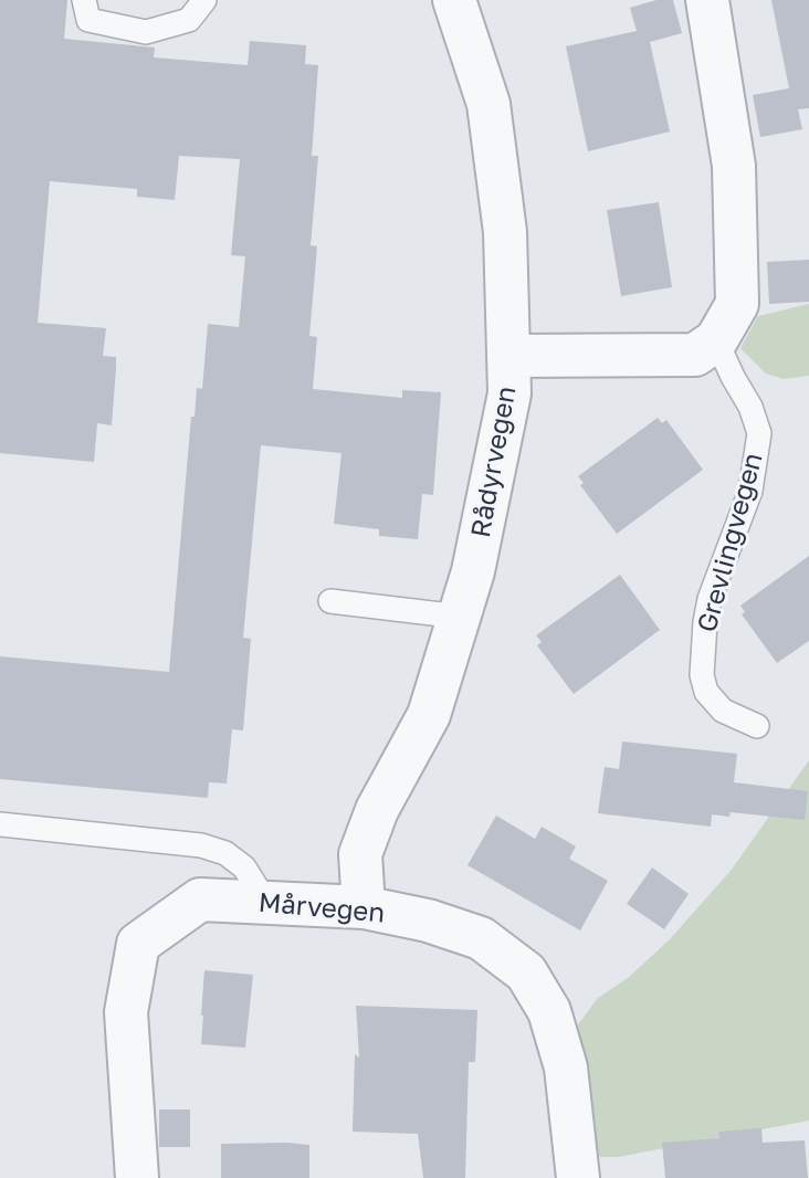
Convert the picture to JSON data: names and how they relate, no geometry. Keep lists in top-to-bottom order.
{
  "streets": {
    "street": ["Rådyrvegen", "Mårvegen"],
    "lane": ["Grevlingvegen"]
  },
  "crossings": [
    ["Rådyrvegen", "Mårvegen"]
  ]
}
